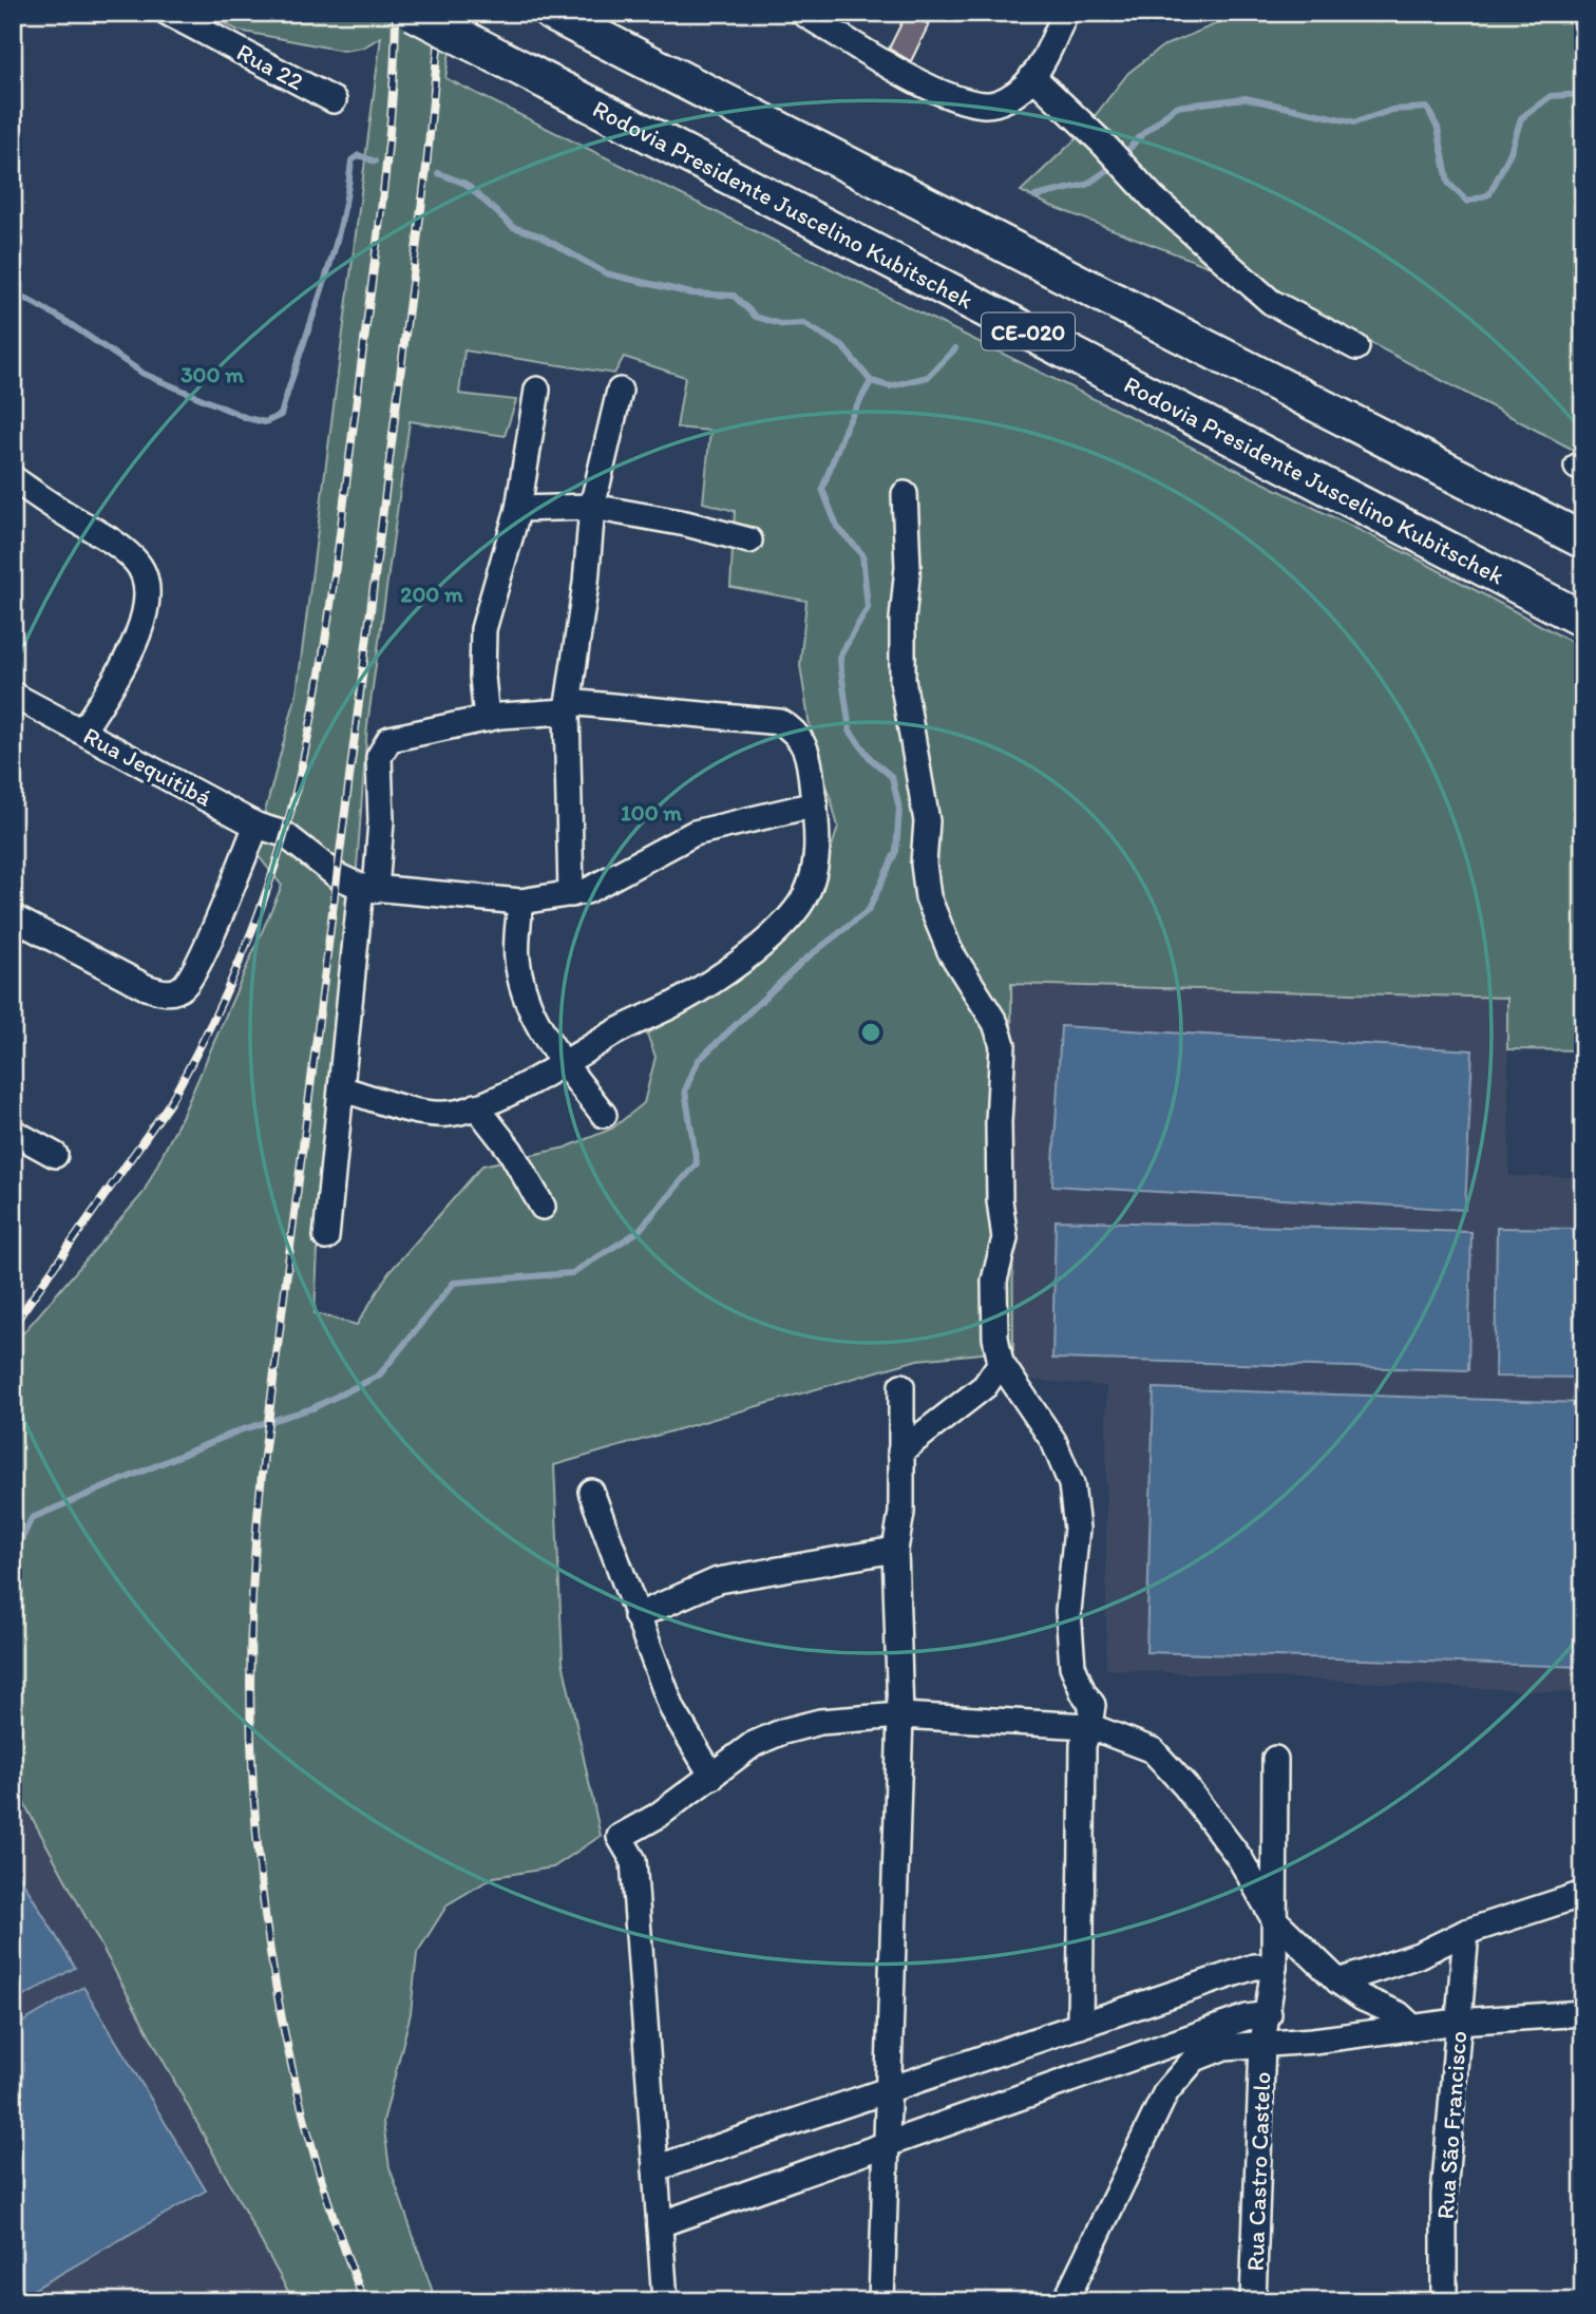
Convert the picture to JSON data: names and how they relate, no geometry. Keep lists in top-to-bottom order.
{
  "streets": {
    "highway": ["Rodovia Presidente Juscelino Kubitschek", "CE-020"],
    "street": [
      "Rua 22",
      "Rua Jequitibá",
      "Rua São Francisco",
      "Rua Castro Castelo"
    ]
  },
  "rings": ["300 m", "200 m", "100 m"]
}
